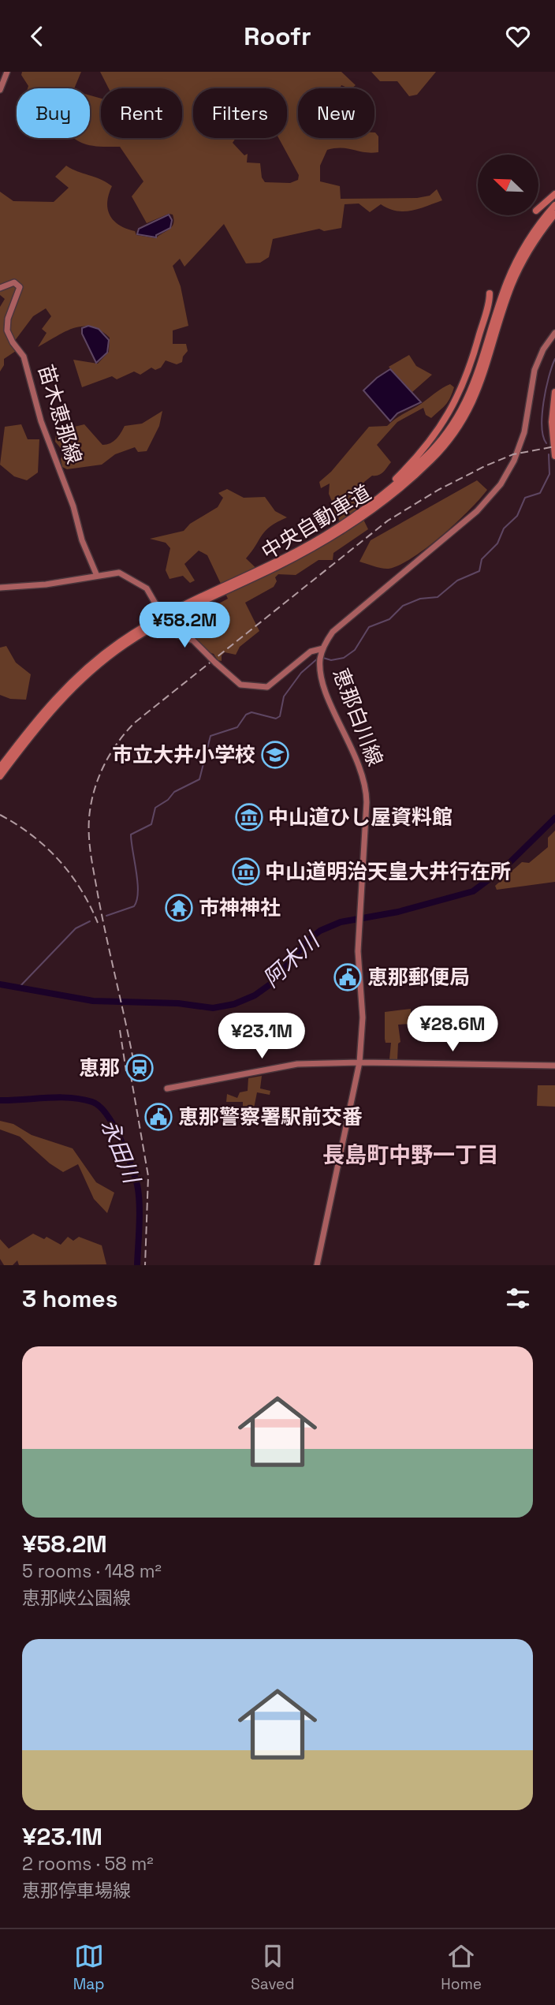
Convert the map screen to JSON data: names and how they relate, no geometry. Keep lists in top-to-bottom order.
{
  "streets": {
    "highway": ["中央自動車道"],
    "main road": ["苗木恵那線", "恵那白川線"]
  },
  "districts": ["長島町中野一丁目"],
  "water": ["阿木川", "永田川"],
  "places": {
    "school or university": ["市立大井小学校"],
    "museum": ["中山道ひし屋資料館", "中山道明治天皇大井行在所"],
    "temple": ["市神神社"],
    "public building": ["恵那郵便局", "恵那警察署駅前交番"],
    "station": ["恵那"]
  },
  "north": "top left",
  "page": {
    "header": "Roofr",
    "chip": [
      "Buy",
      "Rent",
      "Filters",
      "New"
    ],
    "price": ["¥58.2M", "¥28.6M", "¥23.1M"],
    "heading": "3 homes",
    "list": [
      {
        "name": "¥58.2M",
        "note": "5 rooms · 148 m² · 恵那峡公園線"
      },
      {
        "name": "¥23.1M",
        "note": "2 rooms · 58 m² · 恵那停車場線"
      }
    ],
    "tabs": ["Map", "Saved", "Home"]
  }
}
